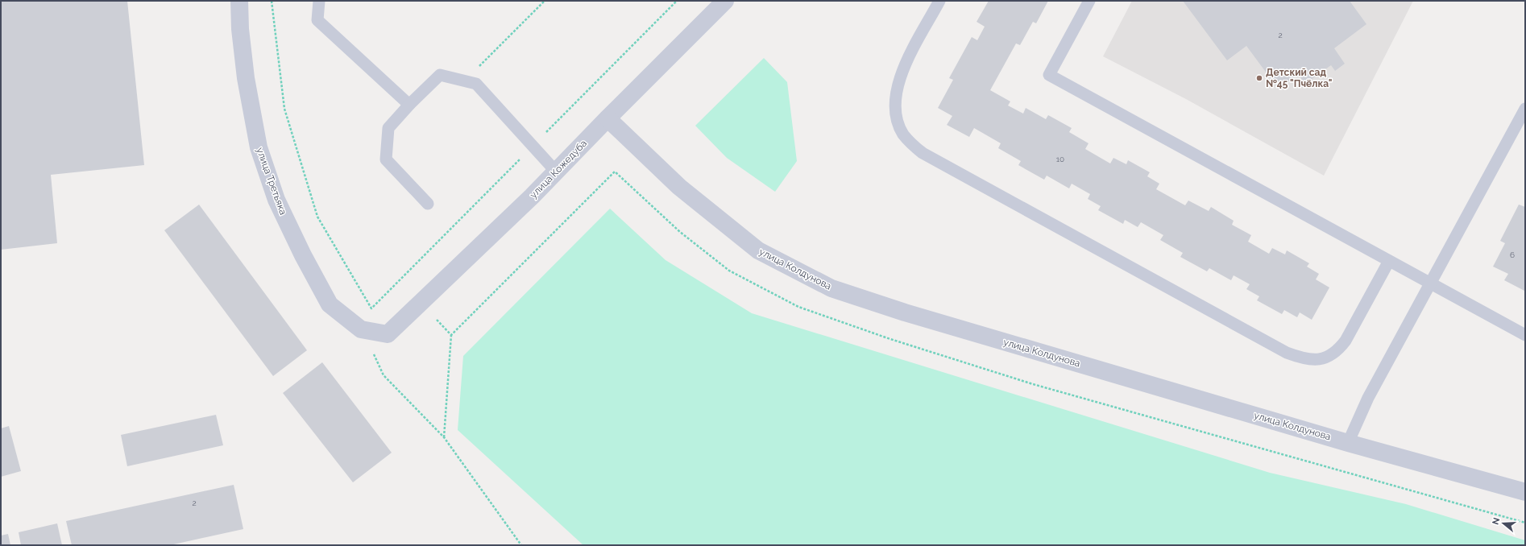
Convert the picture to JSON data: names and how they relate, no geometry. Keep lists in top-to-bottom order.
{
  "streets": {
    "street": ["улица Кожедуба", "улица Третьяка", "улица Колдунова"]
  },
  "crossings": [
    ["улица Кожедуба", "улица Третьяка"],
    ["улица Кожедуба", "улица Колдунова"]
  ],
  "places": ["Детский сад №45 \"Пчёлка\""],
  "house_numbers": [
    "2",
    "10",
    "6",
    "2"
  ],
  "north": "left"
}
